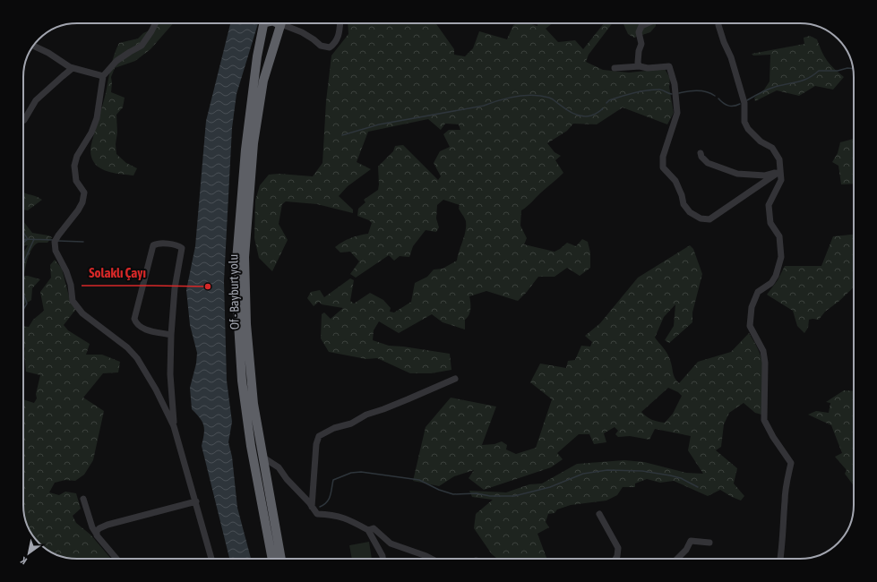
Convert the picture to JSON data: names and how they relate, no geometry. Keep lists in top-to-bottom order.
{
  "streets": {
    "highway": ["Of - Bayburt yolu"]
  },
  "places": ["Solaklı Çayı"],
  "north": "bottom left"
}
